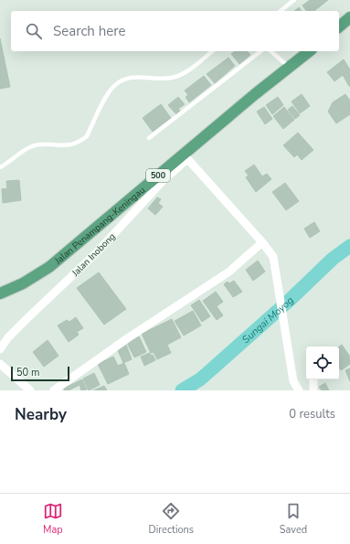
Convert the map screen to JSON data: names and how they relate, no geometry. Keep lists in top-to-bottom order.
{
  "streets": {
    "main road": ["500", "Jalan Penampang-Keningau"],
    "street": ["Jalan Inobong"]
  },
  "crossings": [
    ["Jalan Penampang-Keningau", "Jalan Inobong"]
  ],
  "water": ["Sungai Moyog"],
  "scale_bar": "50 m",
  "page": {
    "search": "Search here",
    "scale": "50 m",
    "heading": ["Nearby", "0 results"],
    "nav": ["Map", "Directions", "Saved"]
  }
}
